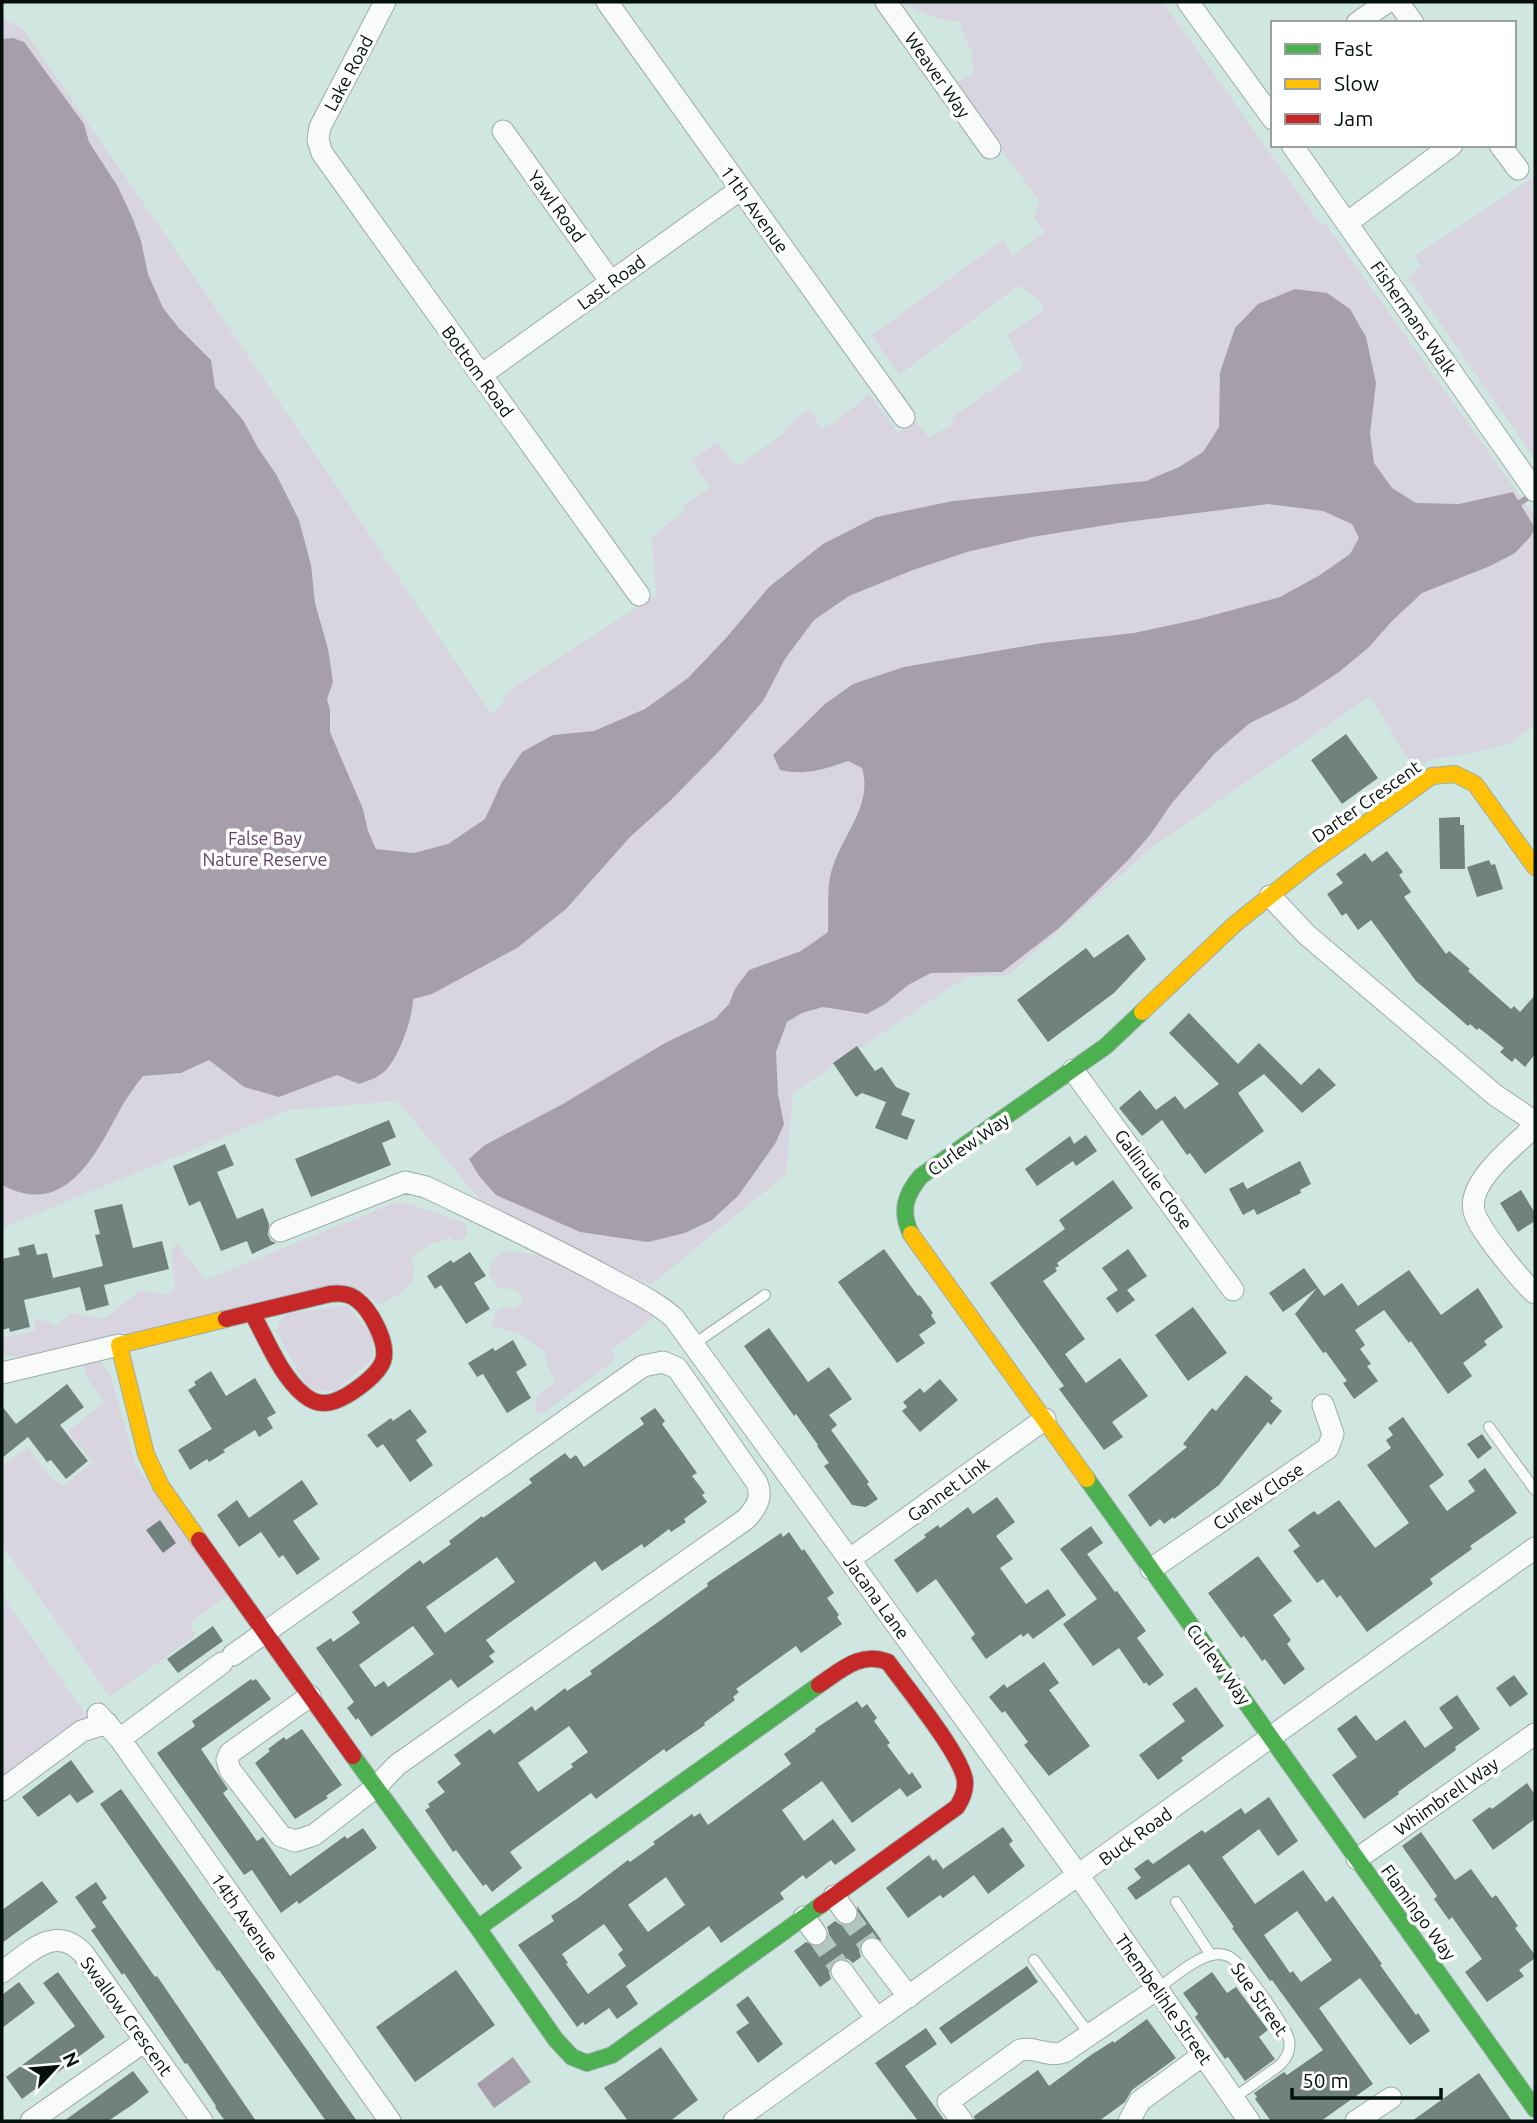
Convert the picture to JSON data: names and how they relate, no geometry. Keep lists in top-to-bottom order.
{
  "streets": {
    "street": [
      "Lake Road",
      "Weaver Way",
      "Yawl Road",
      "11th Avenue",
      "Last Road",
      "Fishermans Walk",
      "Bottom Road",
      "Darter Crescent",
      "Curlew Way",
      "Gallinule Close",
      "Gannet Link",
      "Curlew Close",
      "Jacana Lane",
      "Whimbrell Way",
      "Buck Road",
      "Flamingo Way",
      "14th Avenue",
      "Thembelihle Street",
      "Swallow Crescent"
    ],
    "lane": ["Sue Street"]
  },
  "crossings": [
    ["Lake Road", "Bottom Road"],
    ["Yawl Road", "Last Road"],
    ["11th Avenue", "Last Road"],
    ["Last Road", "Bottom Road"],
    ["Darter Crescent", "Curlew Way"],
    ["Curlew Way", "Gallinule Close"],
    ["Curlew Way", "Gannet Link"],
    ["Curlew Way", "Curlew Close"],
    ["Curlew Way", "Buck Road"],
    ["Curlew Way", "Flamingo Way"],
    ["Gannet Link", "Jacana Lane"],
    ["Jacana Lane", "Buck Road"],
    ["Jacana Lane", "Thembelihle Street"],
    ["Whimbrell Way", "Flamingo Way"],
    ["Buck Road", "Flamingo Way"],
    ["Buck Road", "Thembelihle Street"],
    ["Thembelihle Street", "Sue Street"]
  ],
  "parks": ["False Bay Nature Reserve"],
  "legend": ["Fast", "Slow", "Jam"],
  "scale_bar": "50 m",
  "north": "top right"
}
